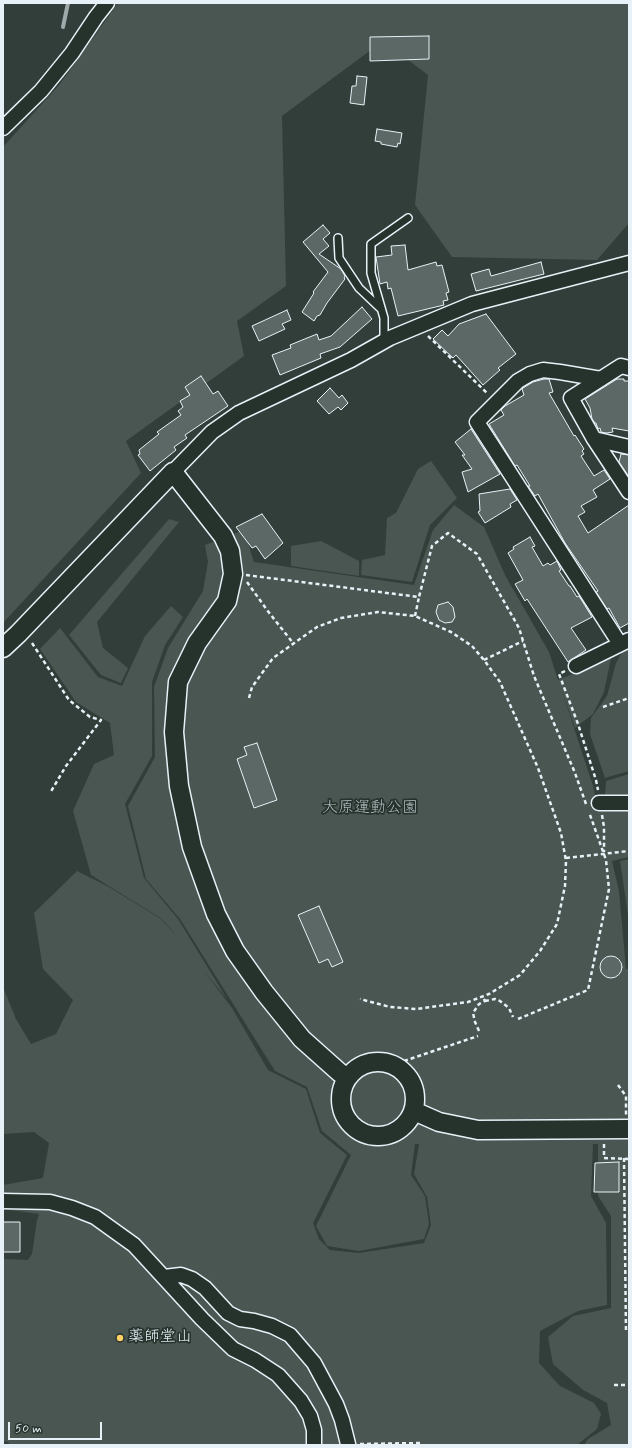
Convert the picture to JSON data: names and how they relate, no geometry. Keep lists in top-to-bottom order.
{
  "parks": ["大原運動公園"],
  "places": ["薬師堂山"],
  "scale_bar": "50 m"
}
